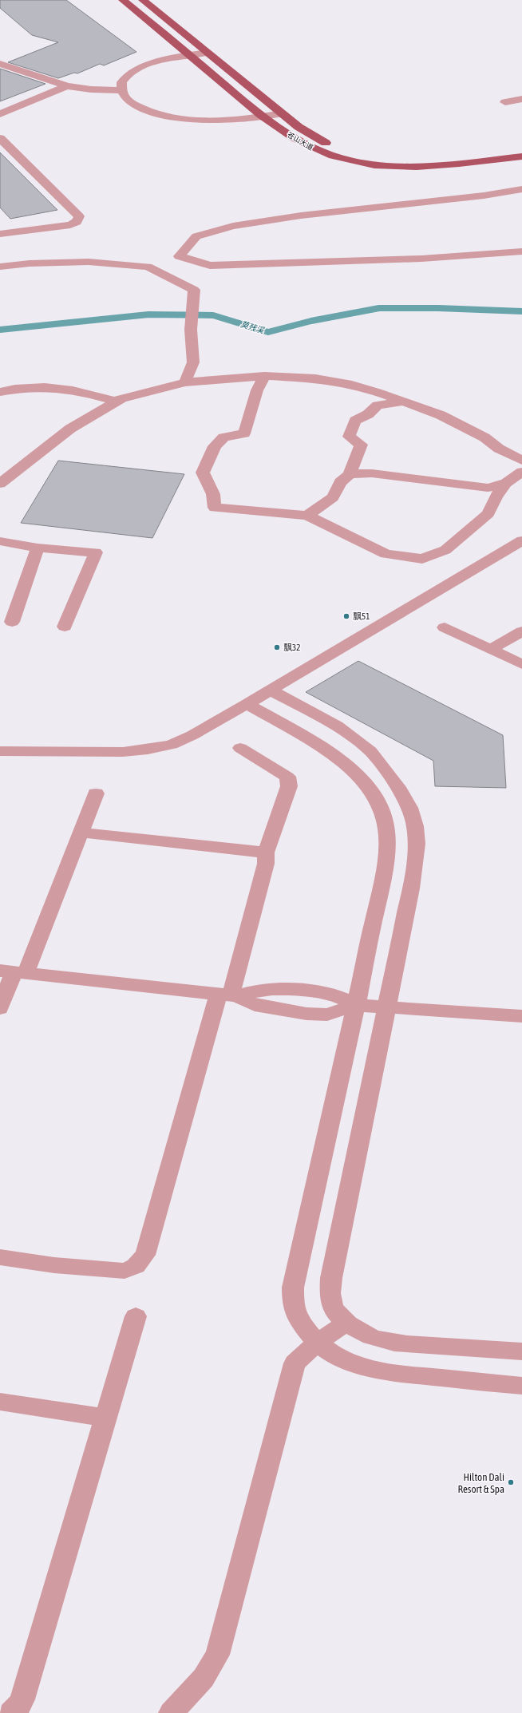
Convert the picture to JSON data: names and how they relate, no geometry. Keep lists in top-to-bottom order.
{
  "streets": {
    "main road": ["苍山大道"]
  },
  "water": ["莫残溪"],
  "places": ["飘51", "飘32", "Hilton Dali Resort & Spa"]
}
